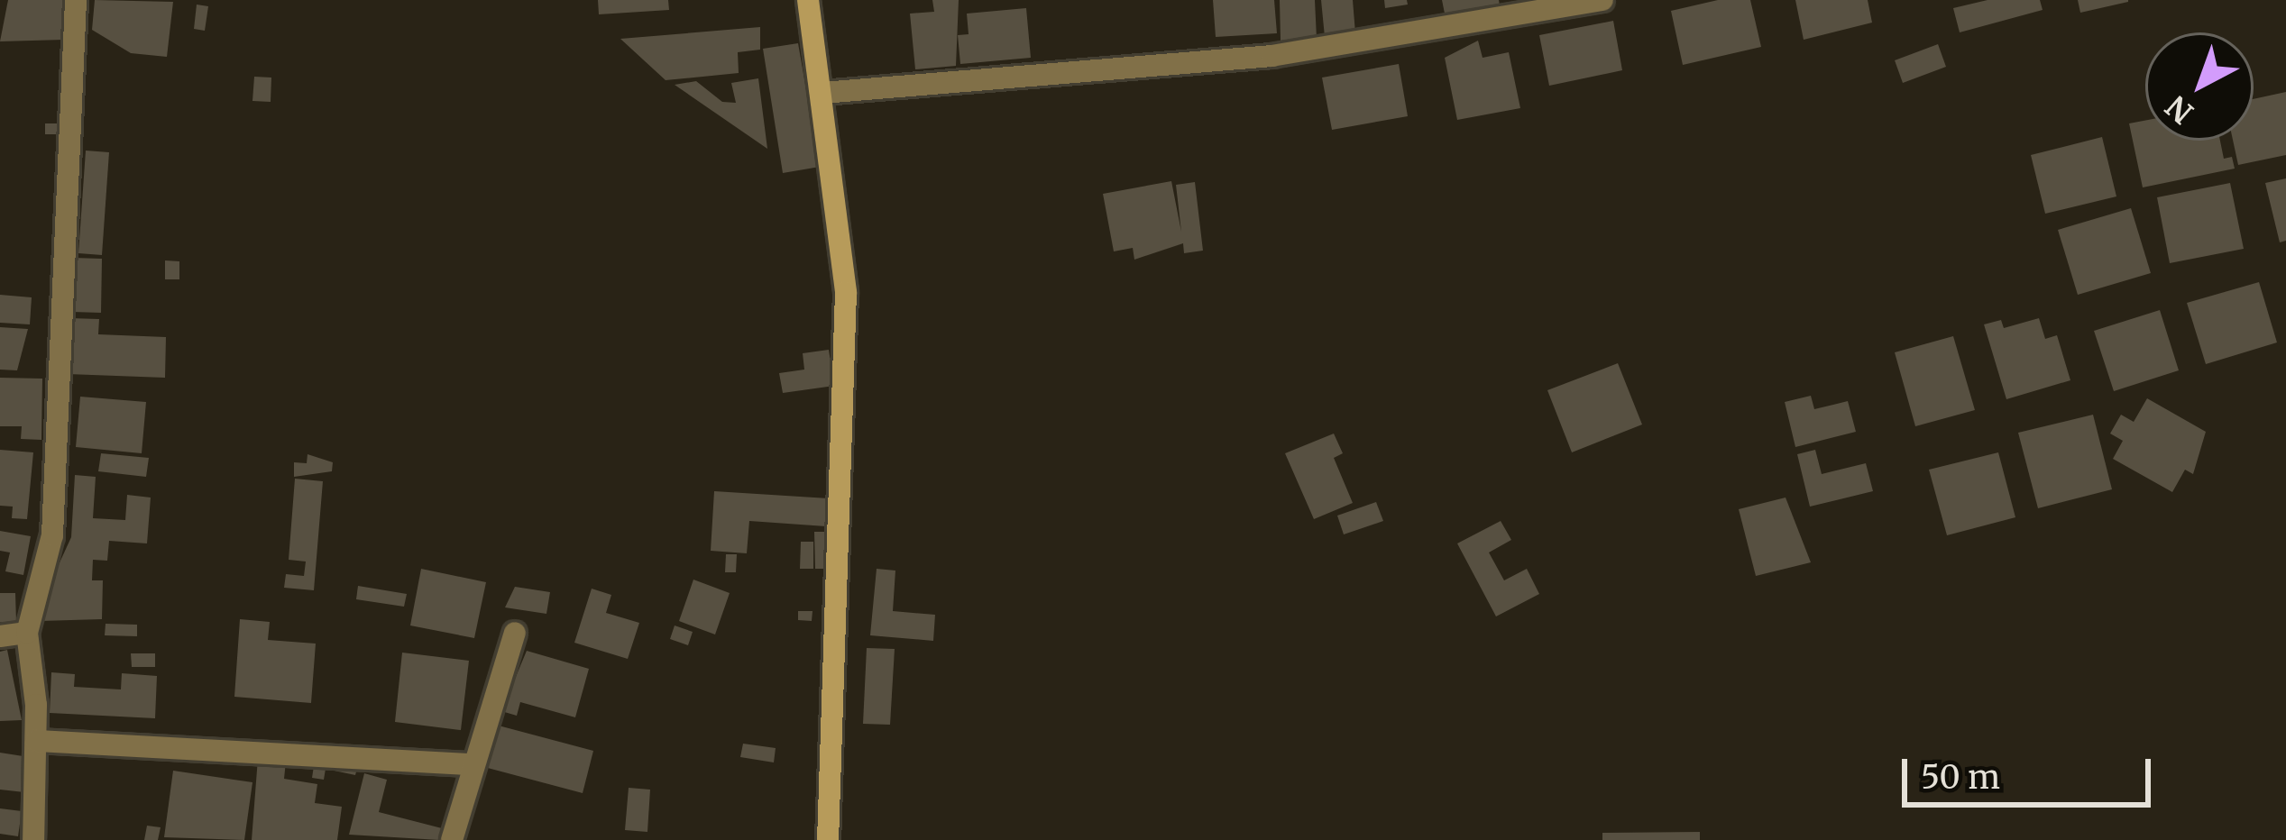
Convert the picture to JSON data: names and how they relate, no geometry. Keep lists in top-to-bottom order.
{
  "scale_bar": "50 m",
  "north": "bottom left"
}
